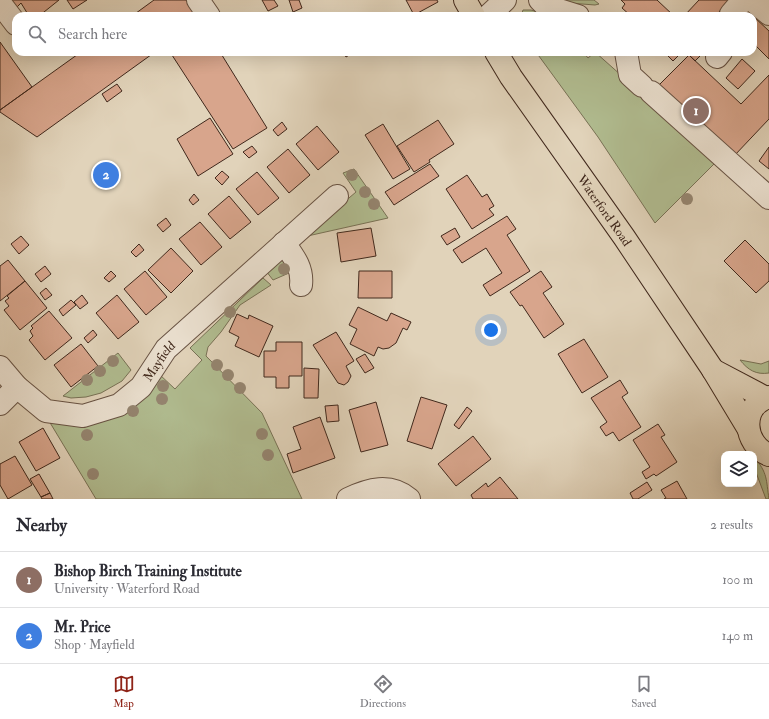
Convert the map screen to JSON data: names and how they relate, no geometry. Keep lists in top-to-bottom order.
{
  "streets": {
    "main road": ["Waterford Road"],
    "street": ["Mayfield"]
  },
  "page": {
    "search": "Search here",
    "pins": ["1", "2"],
    "heading": ["Nearby", "2 results"],
    "list": [
      {
        "mark": "1",
        "name": "Bishop Birch Training Institute",
        "note": "University · Waterford Road",
        "value": "100 m"
      },
      {
        "mark": "2",
        "name": "Mr. Price",
        "note": "Shop · Mayfield",
        "value": "140 m"
      }
    ],
    "nav": ["Map", "Directions", "Saved"]
  }
}
